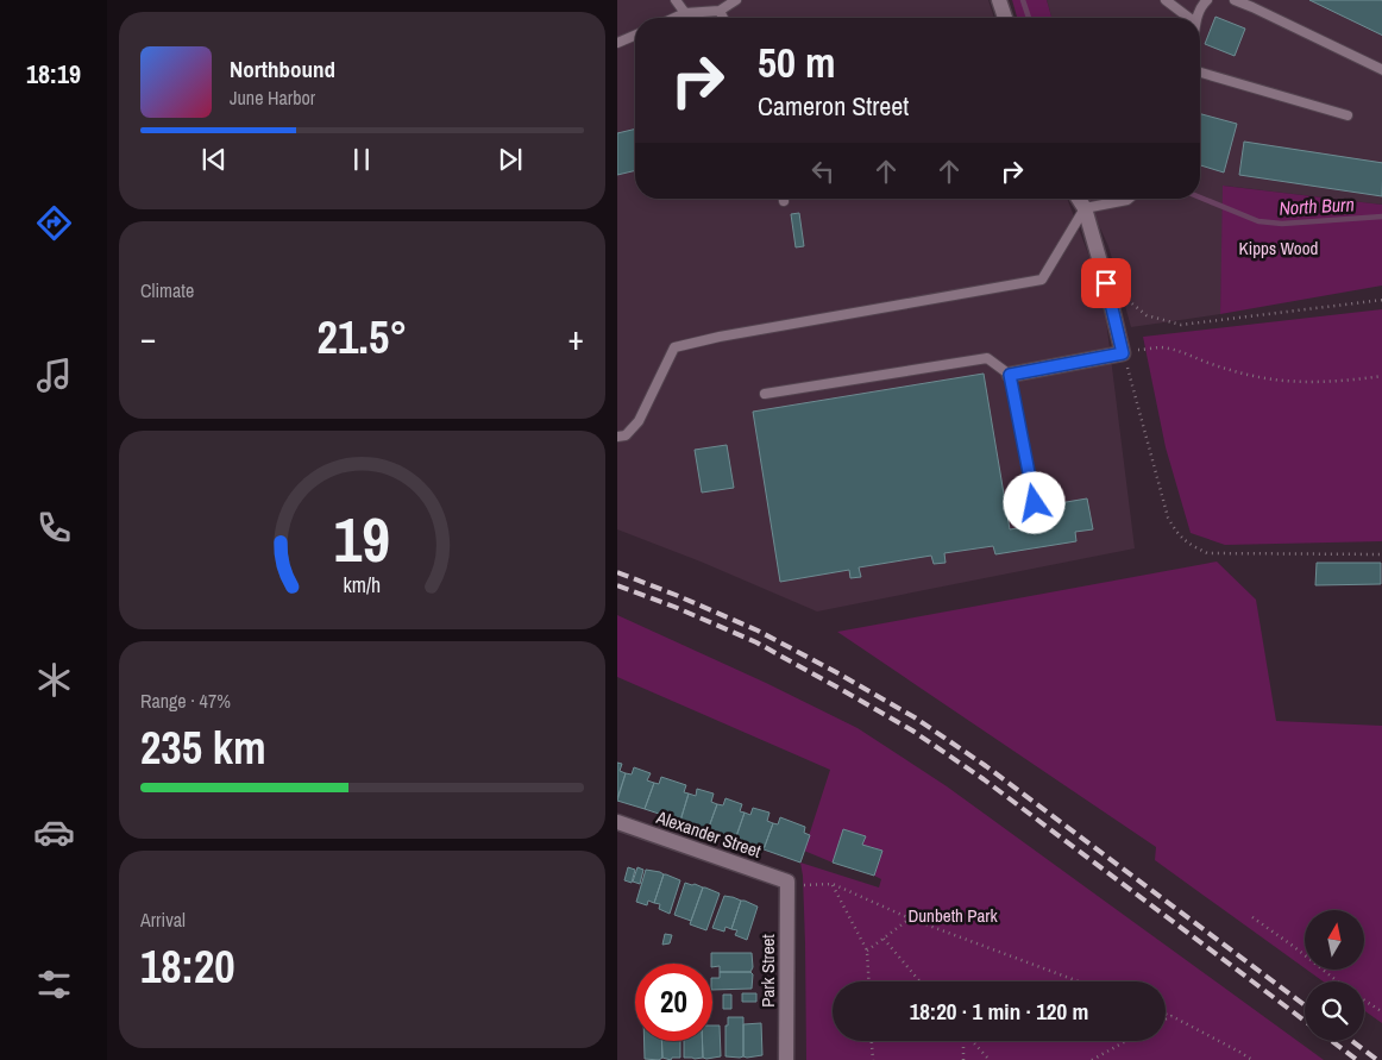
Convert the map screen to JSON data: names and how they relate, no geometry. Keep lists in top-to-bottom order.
{
  "streets": {
    "street": ["Alexander Street", "Park Street"]
  },
  "crossings": [
    ["Alexander Street", "Park Street"]
  ],
  "water": ["North Burn"],
  "parks": ["Kipps Wood", "Dunbeth Park"],
  "north": "top",
  "page": {
    "tabs": "18:19",
    "turn": ["50 m", "Cameron Street"],
    "song": ["Northbound", "June Harbor"],
    "tile": [
      "Climate",
      ["Range · 47%", "235 km"],
      ["Arrival", "18:20"]
    ],
    "heat": ["−", "21.5°", "+"],
    "limit": "20",
    "trip": "18:20 · 1 min · 120 m",
    "gauge": ["19", "km/h"]
  }
}
